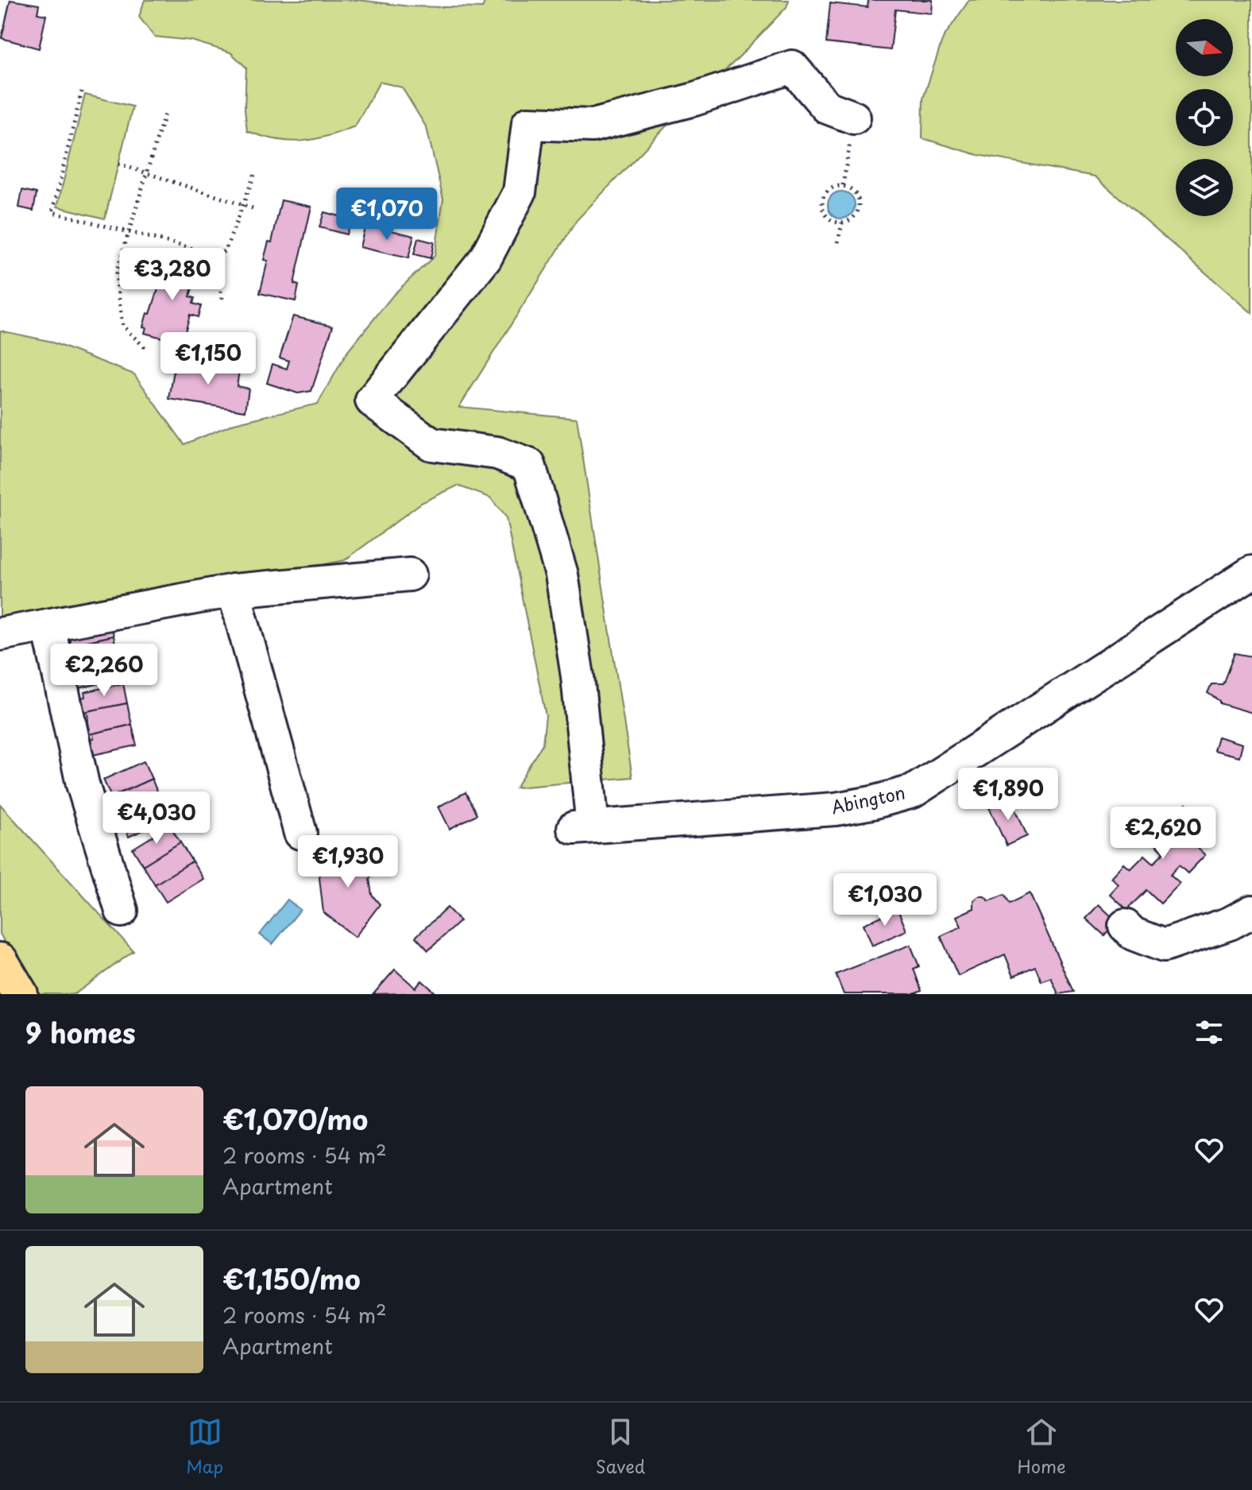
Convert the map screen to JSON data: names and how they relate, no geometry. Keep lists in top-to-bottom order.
{
  "streets": {
    "street": ["Abington"]
  },
  "north": "right",
  "page": {
    "price": [
      "€1,070",
      "€3,280",
      "€1,150",
      "€2,260",
      "€1,890",
      "€4,030",
      "€2,620",
      "€1,930",
      "€1,030"
    ],
    "heading": "9 homes",
    "list": [
      {
        "name": "€1,070/mo",
        "note": "2 rooms · 54 m² · Apartment"
      },
      {
        "name": "€1,150/mo",
        "note": "2 rooms · 54 m² · Apartment"
      }
    ],
    "tabs": ["Map", "Saved", "Home"]
  }
}
